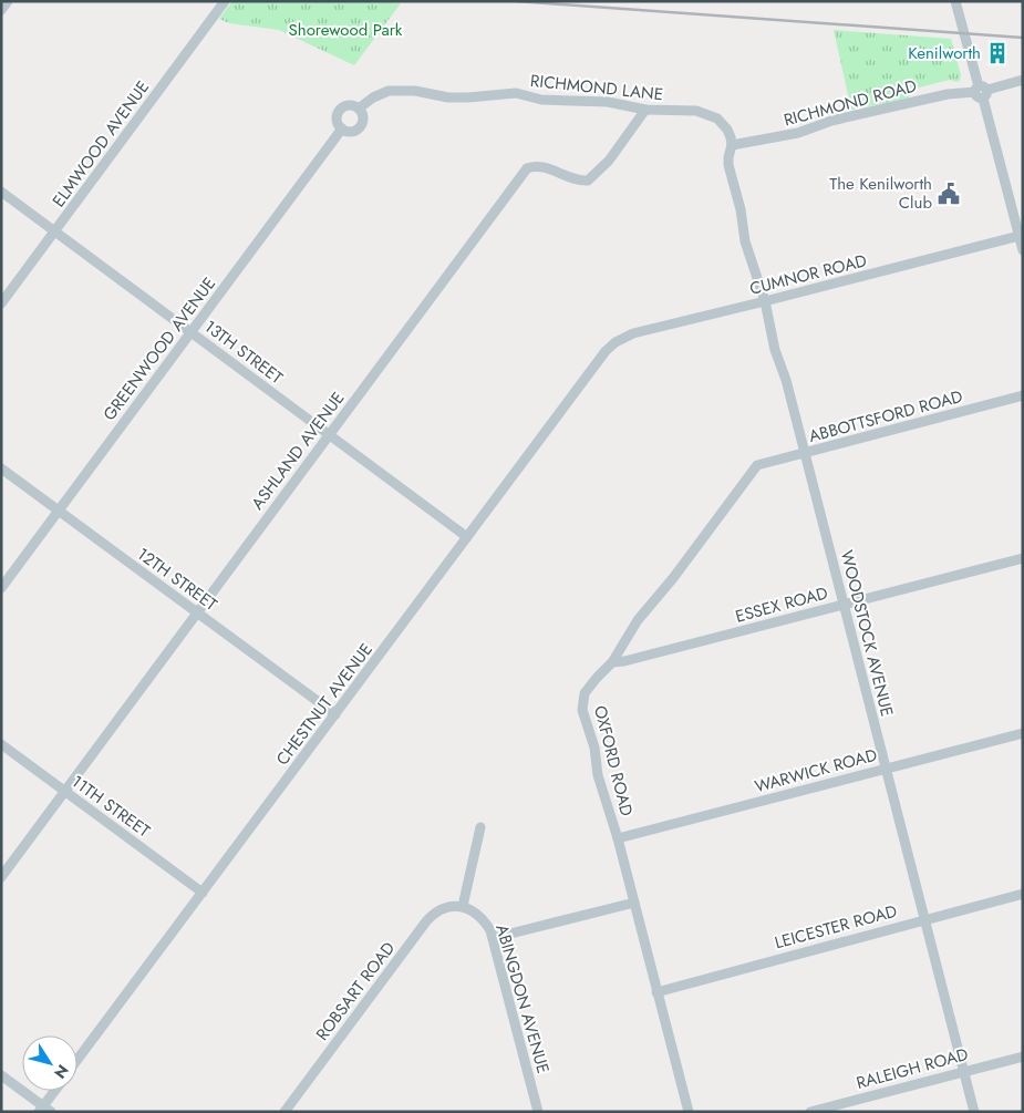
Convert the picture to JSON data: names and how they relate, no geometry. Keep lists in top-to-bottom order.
{
  "streets": {
    "street": [
      "RICHMOND LANE",
      "RICHMOND ROAD",
      "ELMWOOD AVENUE",
      "CUMNOR ROAD",
      "GREENWOOD AVENUE",
      "13TH STREET",
      "ABBOTTSFORD ROAD",
      "ASHLAND AVENUE",
      "12TH STREET",
      "ESSEX ROAD",
      "WOODSTOCK AVENUE",
      "CHESTNUT AVENUE",
      "OXFORD ROAD",
      "WARWICK ROAD",
      "11TH STREET",
      "LEICESTER ROAD",
      "ROBSART ROAD",
      "ABINGDON AVENUE",
      "RALEIGH ROAD"
    ]
  },
  "crossings": [
    ["RICHMOND LANE", "RICHMOND ROAD"],
    ["RICHMOND LANE", "GREENWOOD AVENUE"],
    ["RICHMOND LANE", "ASHLAND AVENUE"],
    ["RICHMOND LANE", "WOODSTOCK AVENUE"],
    ["RICHMOND ROAD", "WOODSTOCK AVENUE"],
    ["ELMWOOD AVENUE", "13TH STREET"],
    ["CUMNOR ROAD", "WOODSTOCK AVENUE"],
    ["CUMNOR ROAD", "CHESTNUT AVENUE"],
    ["GREENWOOD AVENUE", "13TH STREET"],
    ["GREENWOOD AVENUE", "12TH STREET"],
    ["13TH STREET", "ASHLAND AVENUE"],
    ["13TH STREET", "CHESTNUT AVENUE"],
    ["ABBOTTSFORD ROAD", "WOODSTOCK AVENUE"],
    ["ABBOTTSFORD ROAD", "OXFORD ROAD"],
    ["ASHLAND AVENUE", "12TH STREET"],
    ["ASHLAND AVENUE", "11TH STREET"],
    ["12TH STREET", "CHESTNUT AVENUE"],
    ["ESSEX ROAD", "WOODSTOCK AVENUE"],
    ["ESSEX ROAD", "OXFORD ROAD"],
    ["WOODSTOCK AVENUE", "WARWICK ROAD"],
    ["WOODSTOCK AVENUE", "LEICESTER ROAD"],
    ["WOODSTOCK AVENUE", "RALEIGH ROAD"],
    ["CHESTNUT AVENUE", "11TH STREET"],
    ["OXFORD ROAD", "WARWICK ROAD"],
    ["OXFORD ROAD", "LEICESTER ROAD"],
    ["ROBSART ROAD", "ABINGDON AVENUE"]
  ],
  "parks": ["Shorewood Park"],
  "places": {
    "building": ["Kenilworth"],
    "public building": ["The Kenilworth Club"]
  },
  "north": "bottom right"
}
